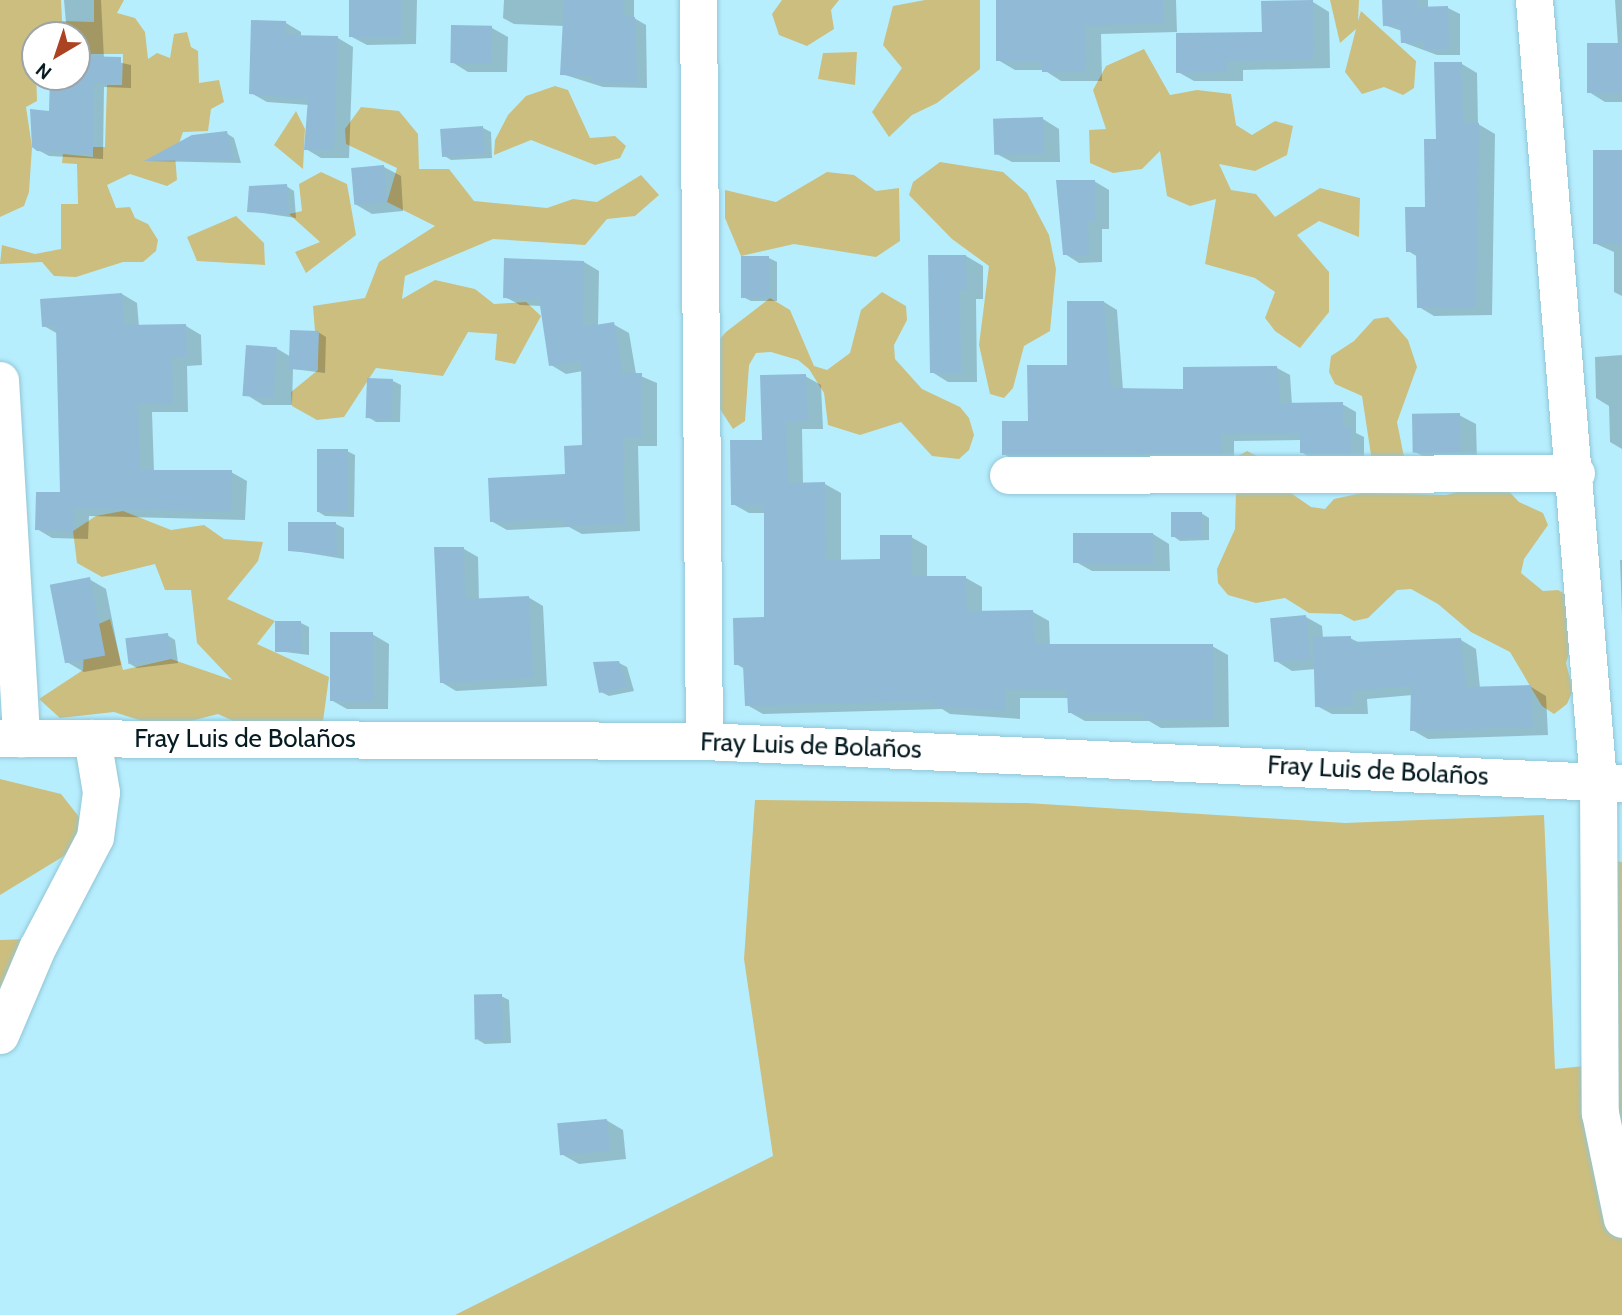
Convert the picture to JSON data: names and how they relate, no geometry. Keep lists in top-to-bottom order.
{
  "streets": {
    "street": ["Fray Luis de Bolaños"]
  },
  "north": "bottom left"
}
